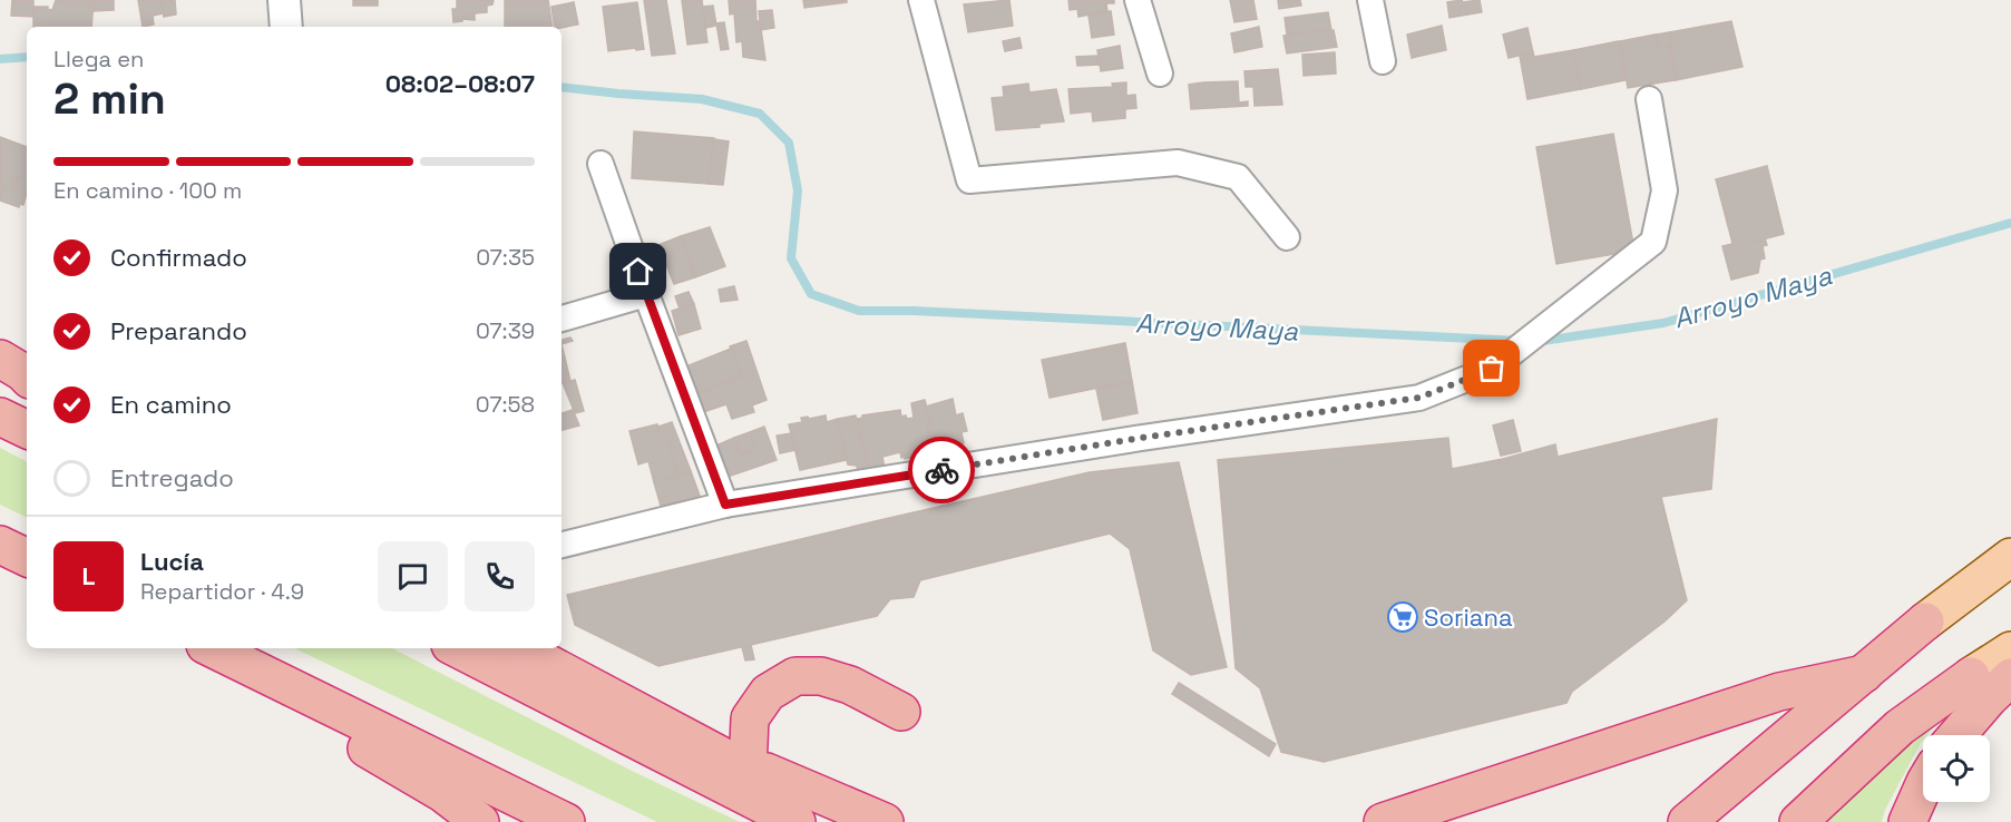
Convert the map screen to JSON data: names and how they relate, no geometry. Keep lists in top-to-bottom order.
{
  "water": ["Arroyo Maya"],
  "places": {
    "supermarket": ["Soriana"]
  },
  "page": {
    "heading": ["2 min", "Llega en", "08:02–08:07"],
    "panel": ["Lucía", "Repartidor · 4.9"],
    "bar": "En camino · 100 m",
    "list": [
      ["Confirmado", "07:35"],
      ["Preparando", "07:39"],
      ["En camino", "07:58"],
      "Entregado"
    ],
    "round": "L"
  }
}
